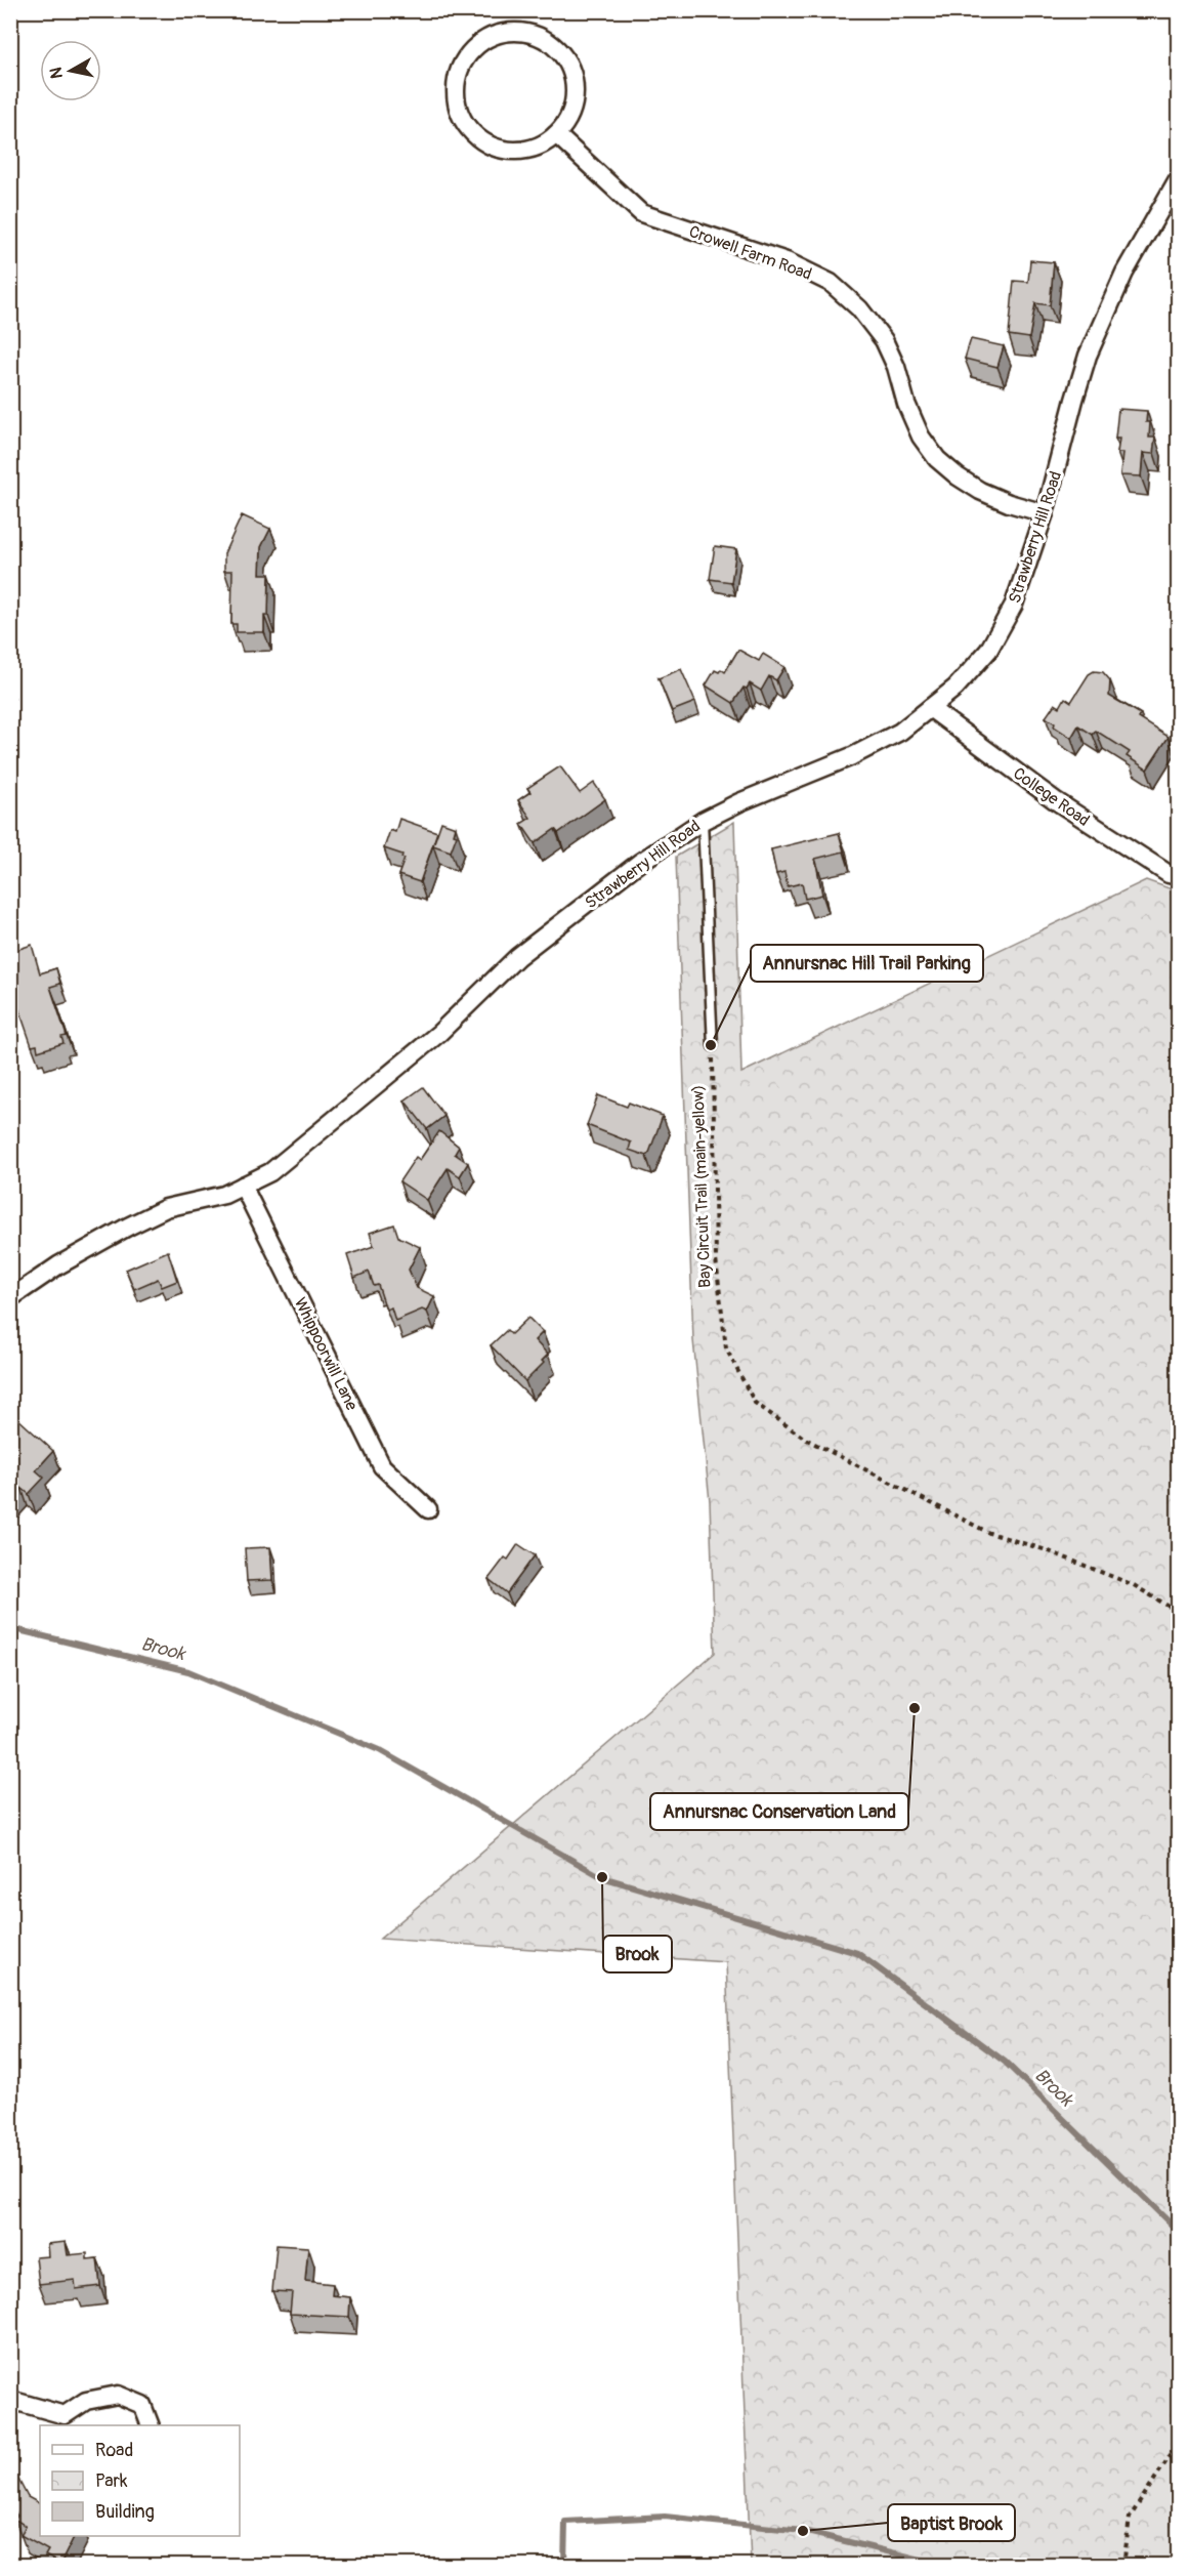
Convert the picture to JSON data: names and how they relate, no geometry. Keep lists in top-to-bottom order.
{
  "streets": {
    "street": [
      "Crowell Farm Road",
      "Strawberry Hill Road",
      "College Road",
      "Whippoorwill Lane"
    ],
    "path": ["Bay Circuit Trail (main-yellow)"]
  },
  "crossings": [
    ["Crowell Farm Road", "Strawberry Hill Road"],
    ["Strawberry Hill Road", "College Road"],
    ["Strawberry Hill Road", "Whippoorwill Lane"]
  ],
  "water": ["Brook"],
  "places": [
    "Annursnac Hill Trail Parking",
    "Annursnac Conservation Land",
    "Brook",
    "Baptist Brook"
  ],
  "legend": ["Road", "Park", "Building"],
  "north": "left"
}
